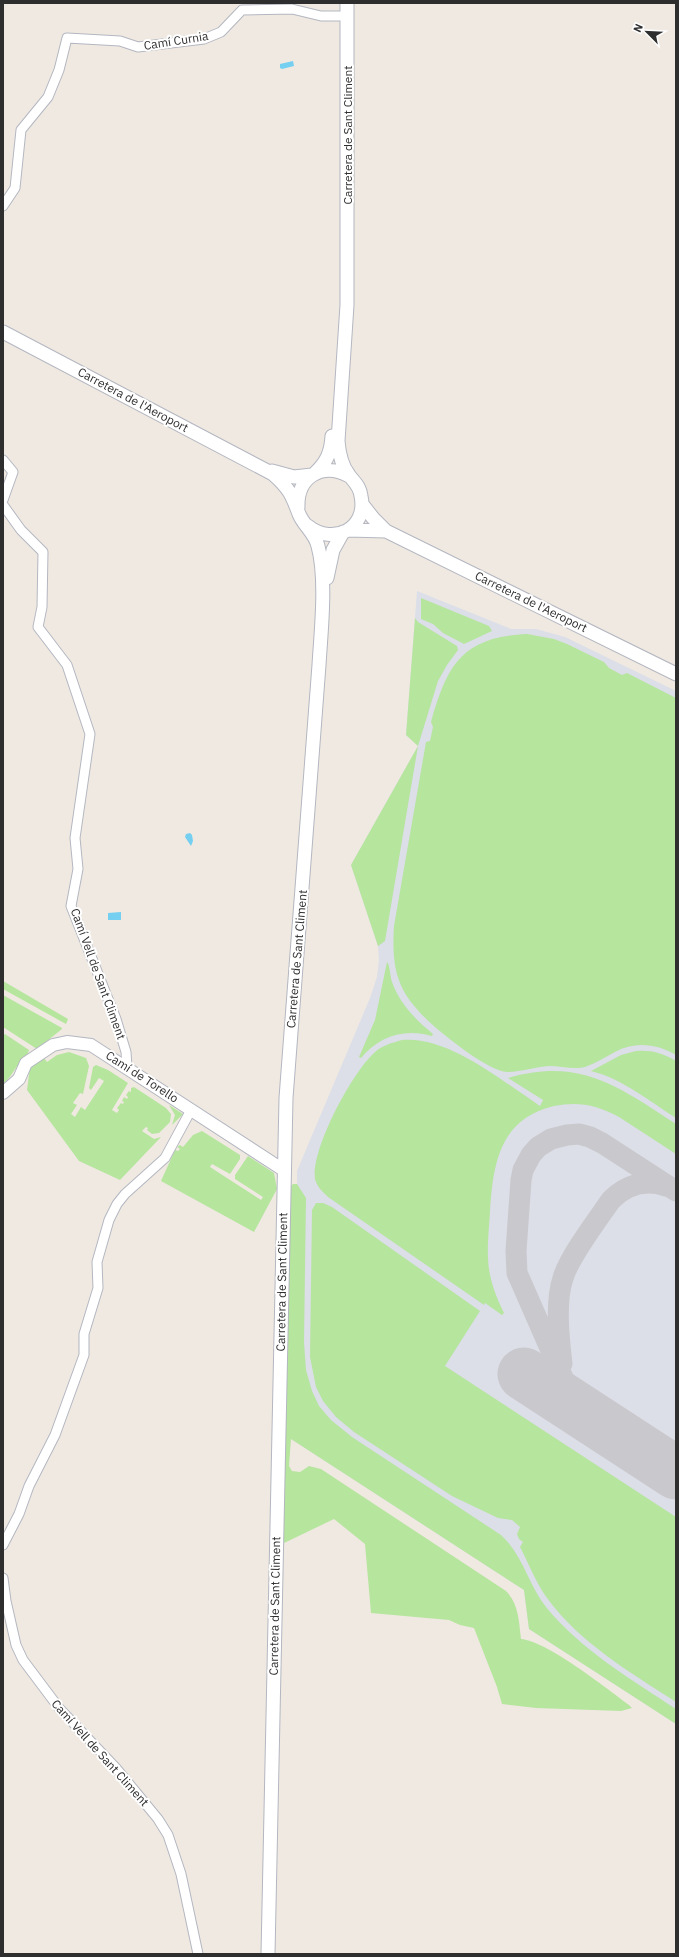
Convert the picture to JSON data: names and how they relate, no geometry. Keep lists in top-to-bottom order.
{
  "streets": {
    "main road": ["Carretera de Sant Climent", "Carretera de l'Aeroport"],
    "street": ["Camí Curnia", "Camí Vell de Sant Climent", "Camí de Torello"]
  },
  "crossings": [
    ["Camí Curnia", "Carretera de Sant Climent"],
    ["Carretera de Sant Climent", "Camí de Torello"],
    ["Camí Vell de Sant Climent", "Camí de Torello"]
  ],
  "north": "top left"
}
